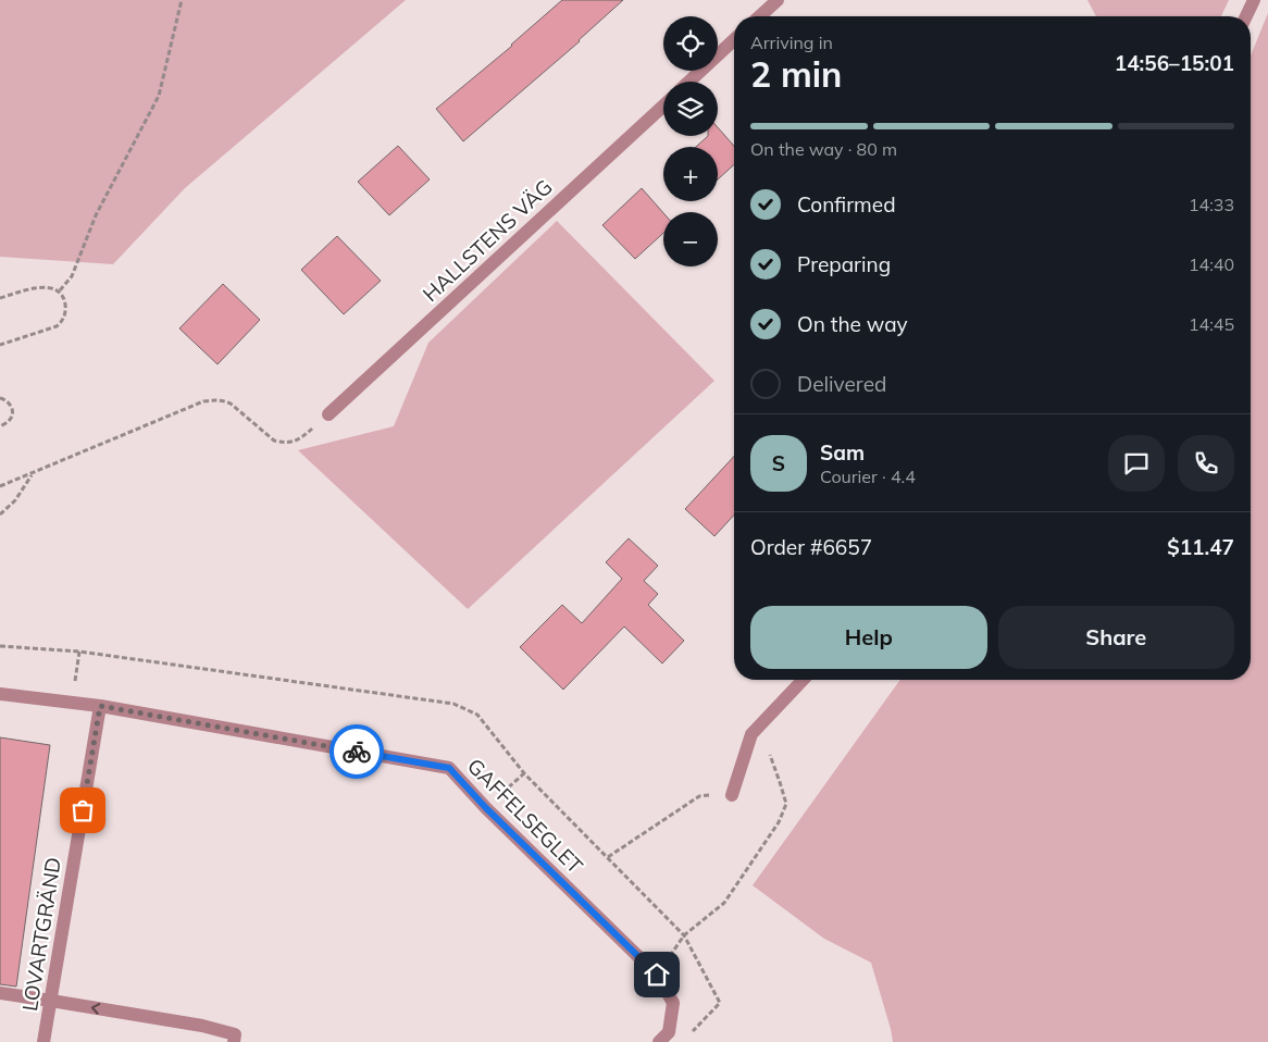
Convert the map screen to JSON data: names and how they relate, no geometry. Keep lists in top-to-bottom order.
{
  "streets": {
    "street": ["HALLSTENS VÄG", "GAFFELSEGLET", "LOVARTGRÄND"]
  },
  "crossings": [
    ["GAFFELSEGLET", "LOVARTGRÄND"]
  ],
  "page": {
    "map_buttons": ["+", "−"],
    "heading": ["2 min", "Arriving in", "14:56–15:01"],
    "panel": [
      "Sam",
      "Courier · 4.4",
      "Order #6657",
      "$11.47"
    ],
    "bar": "On the way · 80 m",
    "list": [
      ["Confirmed", "14:33"],
      ["Preparing", "14:40"],
      ["On the way", "14:45"],
      "Delivered"
    ],
    "round": "S",
    "buttons": ["Help", "Share"]
  }
}
